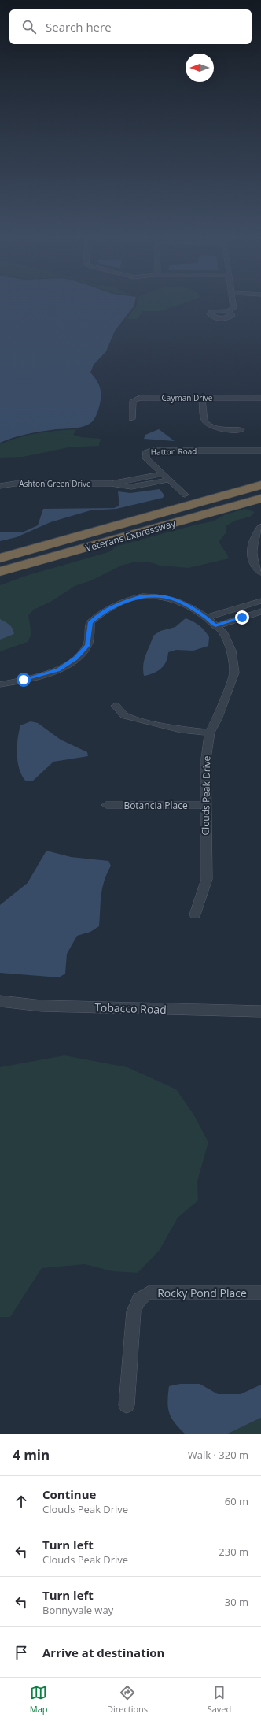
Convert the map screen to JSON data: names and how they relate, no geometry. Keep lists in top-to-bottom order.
{
  "streets": {
    "highway": ["Veterans Expressway"],
    "street": [
      "Cayman Drive",
      "Hatton Road",
      "Ashton Green Drive",
      "Clouds Peak Drive",
      "Botancia Place",
      "Tobacco Road",
      "Rocky Pond Place"
    ]
  },
  "crossings": [
    ["Hatton Road", "Ashton Green Drive"],
    ["Clouds Peak Drive", "Botancia Place"]
  ],
  "north": "left",
  "page": {
    "search": "Search here",
    "heading": ["4 min", "Walk · 320 m"],
    "list": [
      ["Continue", "Clouds Peak Drive", "60 m"],
      ["Turn left", "Clouds Peak Drive", "230 m"],
      ["Turn left", "Bonnyvale way", "30 m"],
      "Arrive at destination"
    ],
    "nav": ["Map", "Directions", "Saved"]
  }
}
